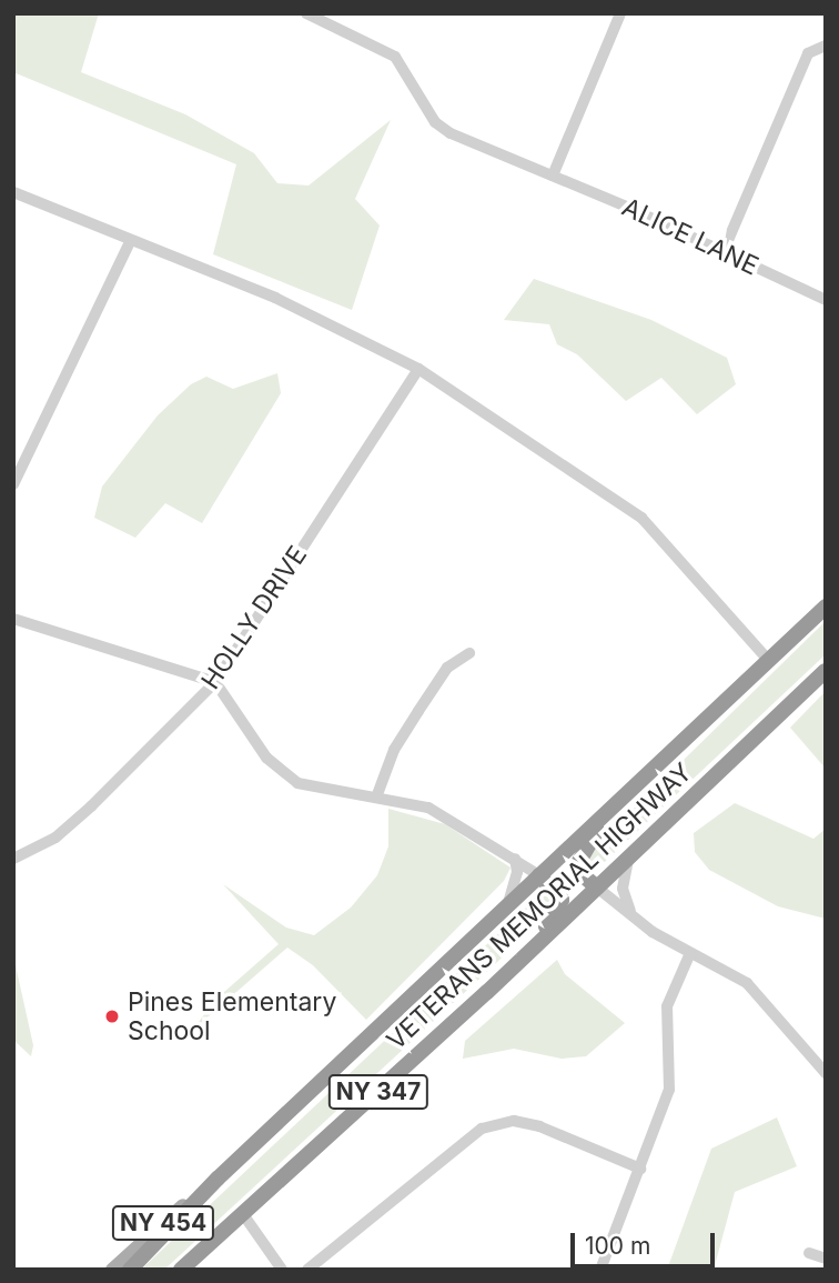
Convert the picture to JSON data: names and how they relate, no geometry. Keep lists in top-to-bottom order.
{
  "streets": {
    "highway": ["VETERANS MEMORIAL HIGHWAY", "NY 347"],
    "main road": ["NY 454"],
    "street": ["ALICE LANE", "HOLLY DRIVE"]
  },
  "crossings": [
    ["VETERANS MEMORIAL HIGHWAY", "NY 454"]
  ],
  "places": ["Pines Elementary School"],
  "scale_bar": "100 m"
}
